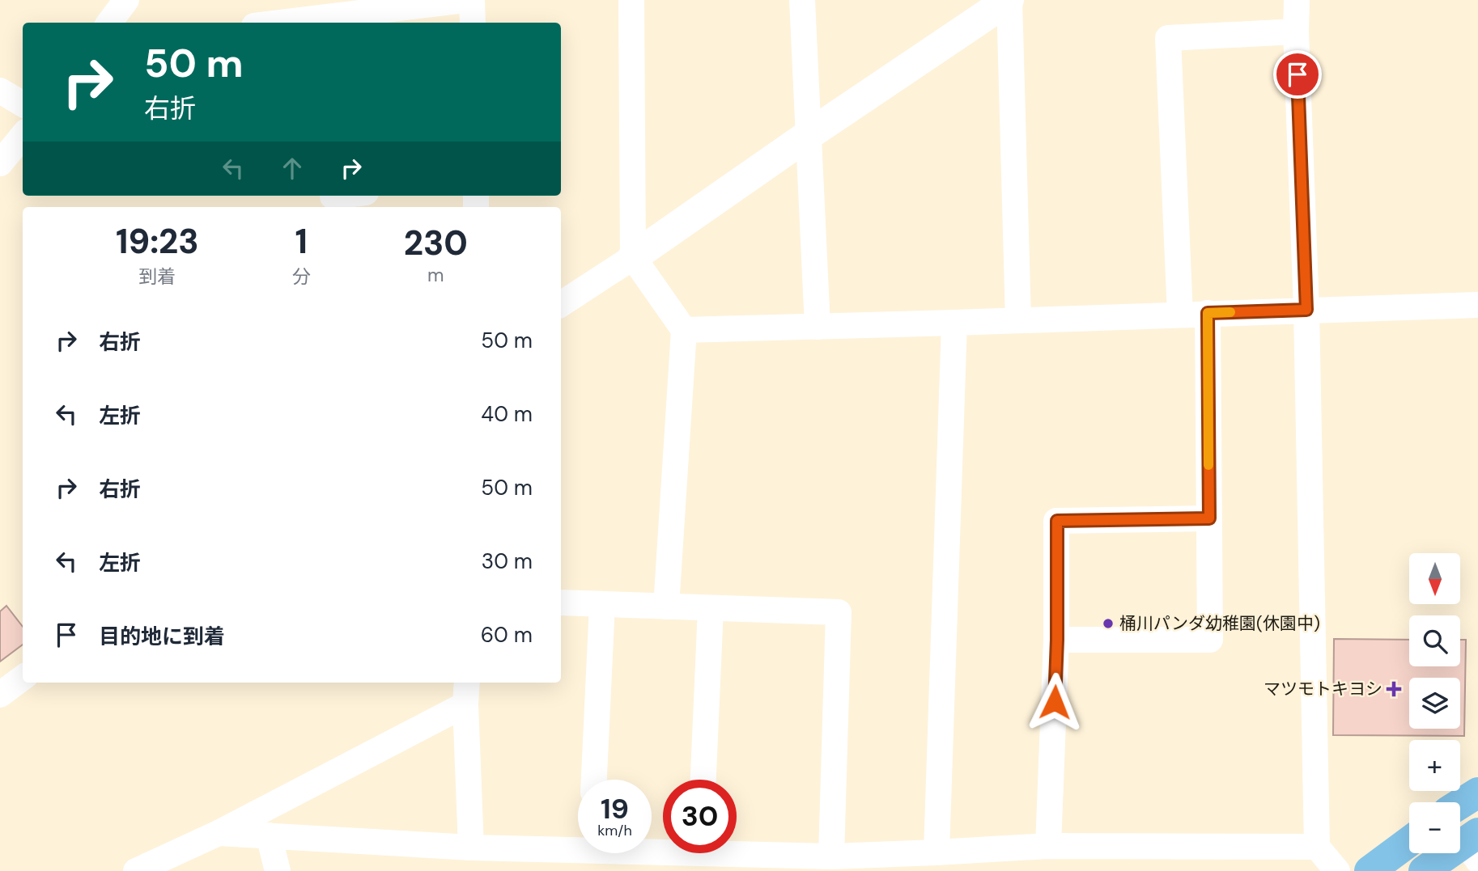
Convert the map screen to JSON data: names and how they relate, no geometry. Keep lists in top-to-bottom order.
{
  "places": {
    "other": ["桶川パンダ幼稚園(休園中)"],
    "health": ["マツモトキヨシ"]
  },
  "north": "bottom",
  "page": {
    "turn": ["50 m", "右折"],
    "eta": [
      "19:23",
      "到着",
      "1",
      "分",
      "230",
      "m"
    ],
    "list": [
      {
        "name": "右折",
        "value": "50 m"
      },
      {
        "name": "左折",
        "value": "40 m"
      },
      {
        "name": "右折",
        "value": "50 m"
      },
      {
        "name": "左折",
        "value": "30 m"
      },
      {
        "name": "目的地に到着",
        "value": "60 m"
      }
    ],
    "map_buttons": ["+", "−"],
    "speed": "19 km/h",
    "limit": "30"
  }
}
